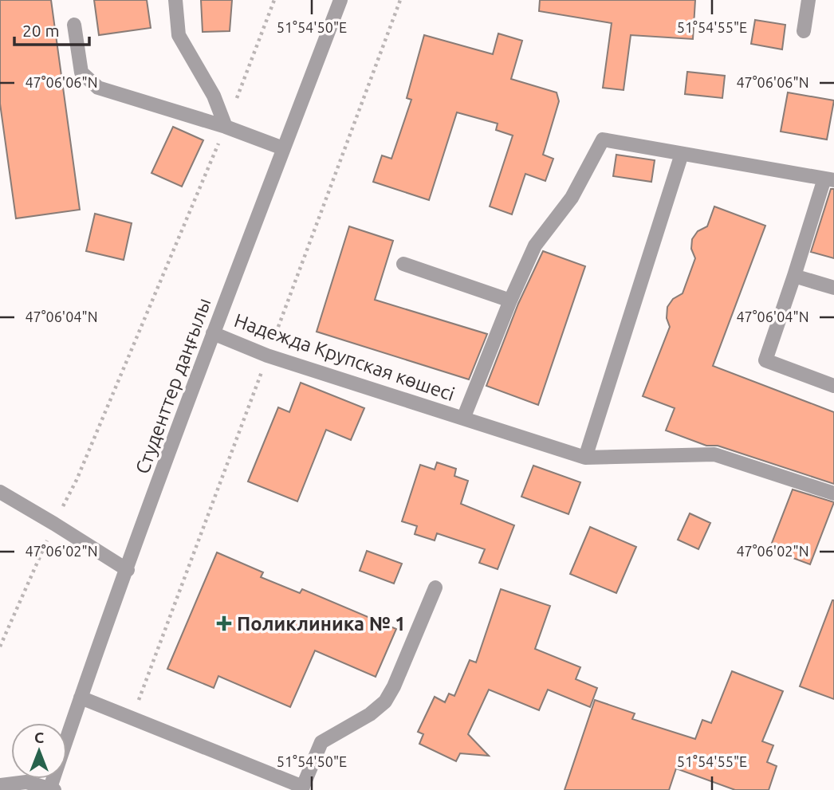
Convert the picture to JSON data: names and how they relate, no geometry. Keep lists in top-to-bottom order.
{
  "streets": {
    "street": ["Надежда Крупская көшесі", "Студенттер даңғылы"]
  },
  "crossings": [
    ["Надежда Крупская көшесі", "Студенттер даңғылы"]
  ],
  "places": {
    "health": ["Поликлиника № 1"]
  },
  "scale_bar": "20 m",
  "north": "top",
  "coordinates": [
    "51°54'50\"E",
    "51°54'55\"E",
    "47°06'06\"N",
    "47°06'04\"N",
    "47°06'02\"N"
  ]
}
